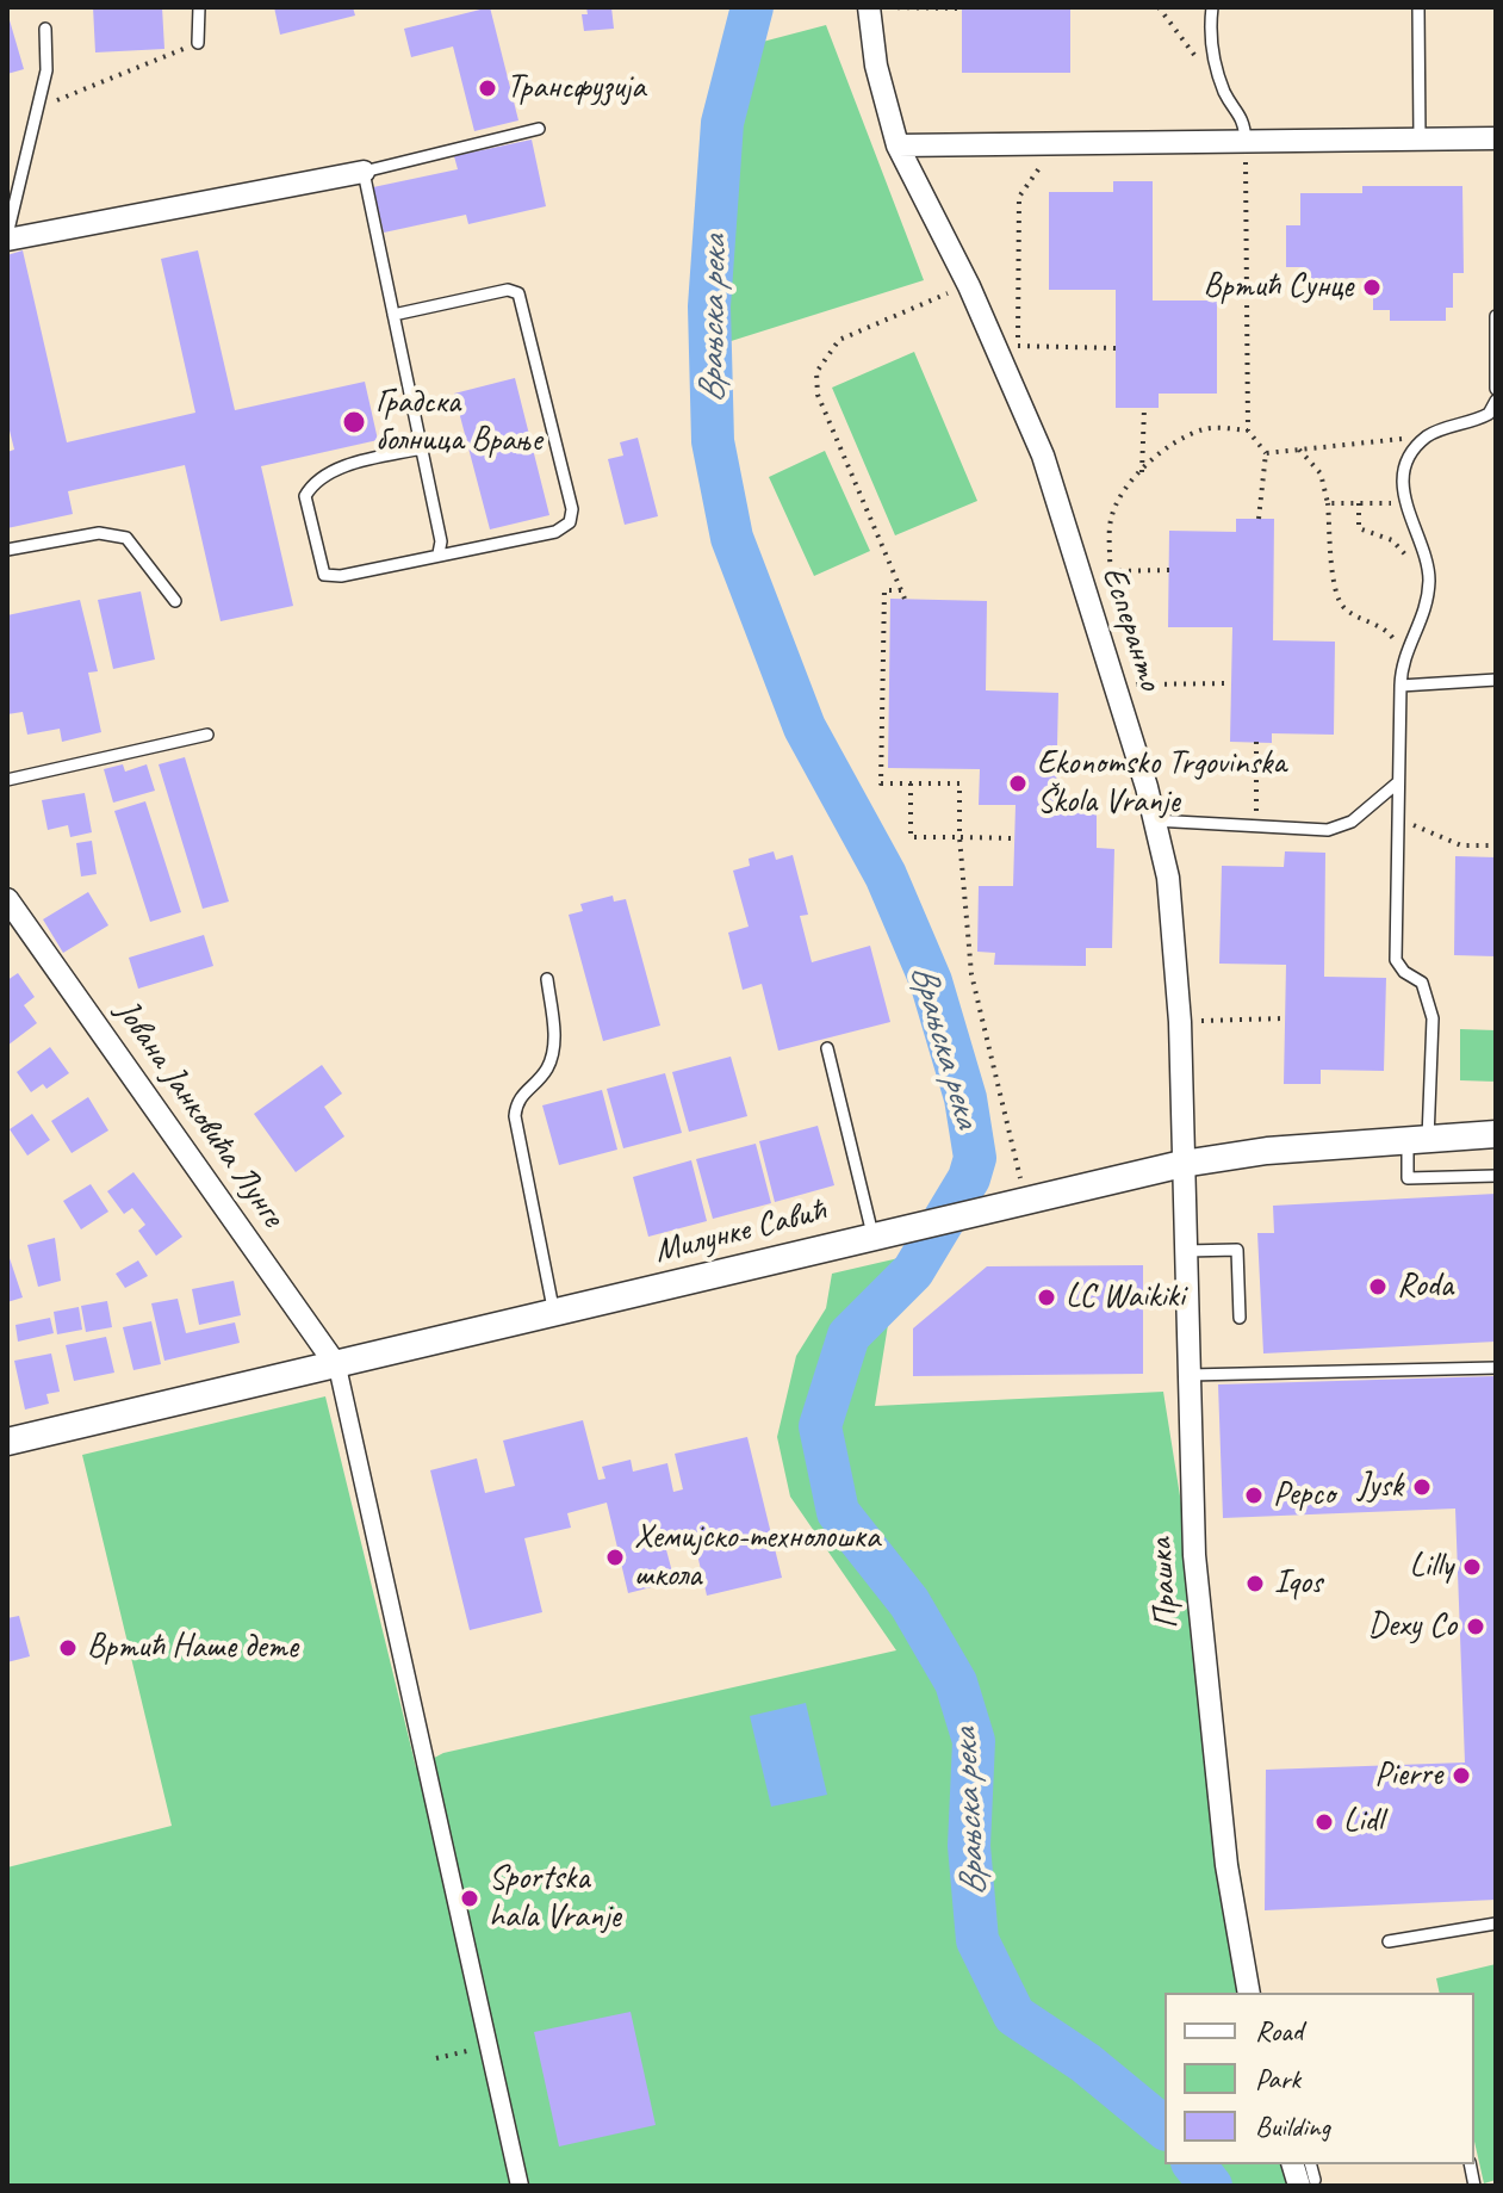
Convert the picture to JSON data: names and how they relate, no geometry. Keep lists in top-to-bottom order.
{
  "streets": {
    "street": [
      "Есперанто",
      "Јована Јанковића Лунге",
      "Милунке Савић",
      "Прашка"
    ]
  },
  "crossings": [
    ["Есперанто", "Милунке Савић"],
    ["Есперанто", "Прашка"],
    ["Јована Јанковића Лунге", "Милунке Савић"],
    ["Милунке Савић", "Прашка"]
  ],
  "water": ["Врањска река"],
  "places": [
    "Трансфузија",
    "Вртић Сунце",
    "Градска болница Врање",
    "Ekonomsko Trgovinska Škola Vranje",
    "Roda",
    "LC Waikiki",
    "Jysk",
    "Pepco",
    "Хемијско-технолошка школа",
    "Lilly",
    "Iqos",
    "Dexy Co",
    "Вртић Наше дете",
    "Pierre",
    "Lidl",
    "Sportska hala Vranje"
  ],
  "legend": ["Road", "Park", "Building"]
}
